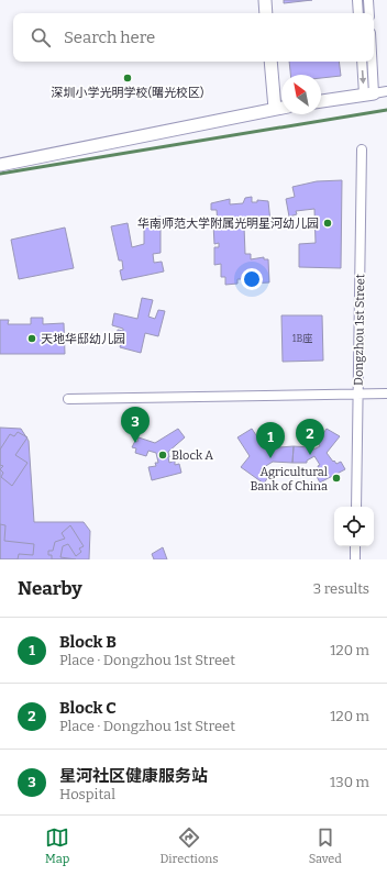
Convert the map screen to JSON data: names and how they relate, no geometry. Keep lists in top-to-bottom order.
{
  "streets": {
    "street": ["Dongzhou 1st Street"]
  },
  "places": [
    "深圳小学光明学校(曙光校区)",
    "华南师范大学附属光明星河幼儿园",
    "天地华邸幼儿园",
    "Block A",
    "Agricultural Bank of China"
  ],
  "house_numbers": ["1B座"],
  "north": "top left",
  "page": {
    "search": "Search here",
    "pins": ["3", "2", "1"],
    "heading": ["Nearby", "3 results"],
    "list": [
      {
        "mark": "1",
        "name": "Block B",
        "note": "Place · Dongzhou 1st Street",
        "value": "120 m"
      },
      {
        "mark": "2",
        "name": "Block C",
        "note": "Place · Dongzhou 1st Street",
        "value": "120 m"
      },
      {
        "mark": "3",
        "name": "星河社区健康服务站",
        "note": "Hospital",
        "value": "130 m"
      }
    ],
    "nav": ["Map", "Directions", "Saved"]
  }
}
